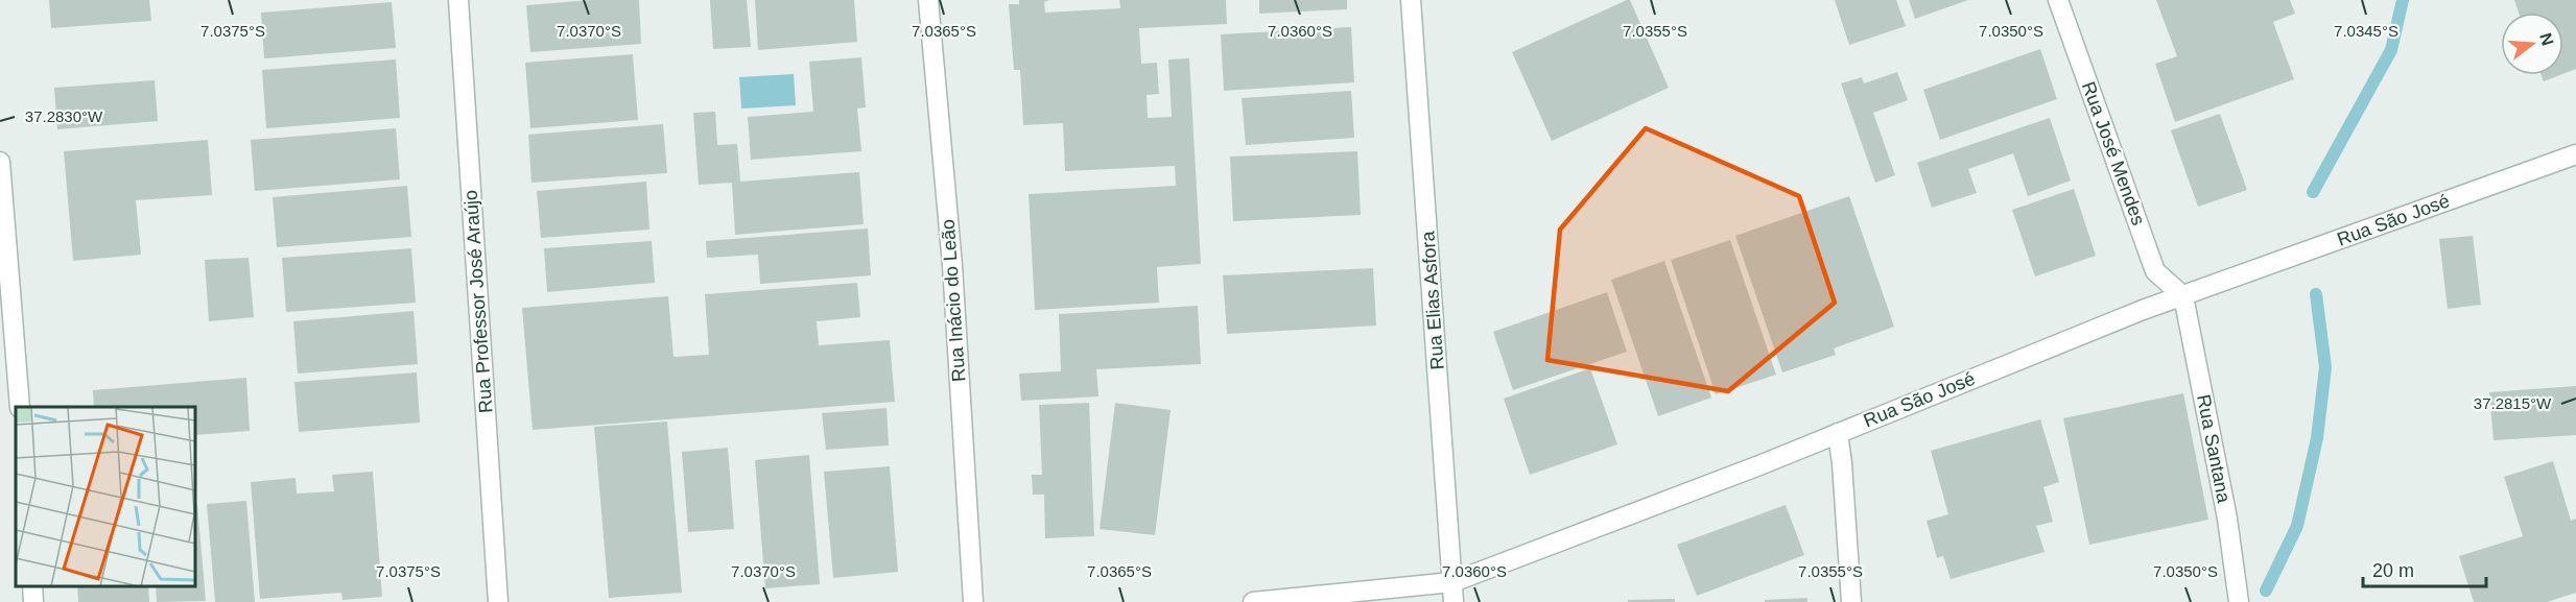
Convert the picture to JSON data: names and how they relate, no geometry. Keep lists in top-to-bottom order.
{
  "streets": {
    "street": [
      "Rua José Mendes",
      "Rua São José",
      "Rua Inácio do Leão",
      "Rua Elias Asfora",
      "Rua Professor José Araújo",
      "Rua Santana"
    ]
  },
  "crossings": [
    ["Rua José Mendes", "Rua São José"],
    ["Rua José Mendes", "Rua Santana"],
    ["Rua São José", "Rua Elias Asfora"],
    ["Rua São José", "Rua Santana"]
  ],
  "scale_bar": "20 m",
  "north": "right",
  "coordinates": [
    "7.0375°S",
    "7.0370°S",
    "7.0365°S",
    "7.0360°S",
    "7.0355°S",
    "7.0350°S",
    "7.0345°S",
    "37.2830°W",
    "37.2815°W"
  ]
}
